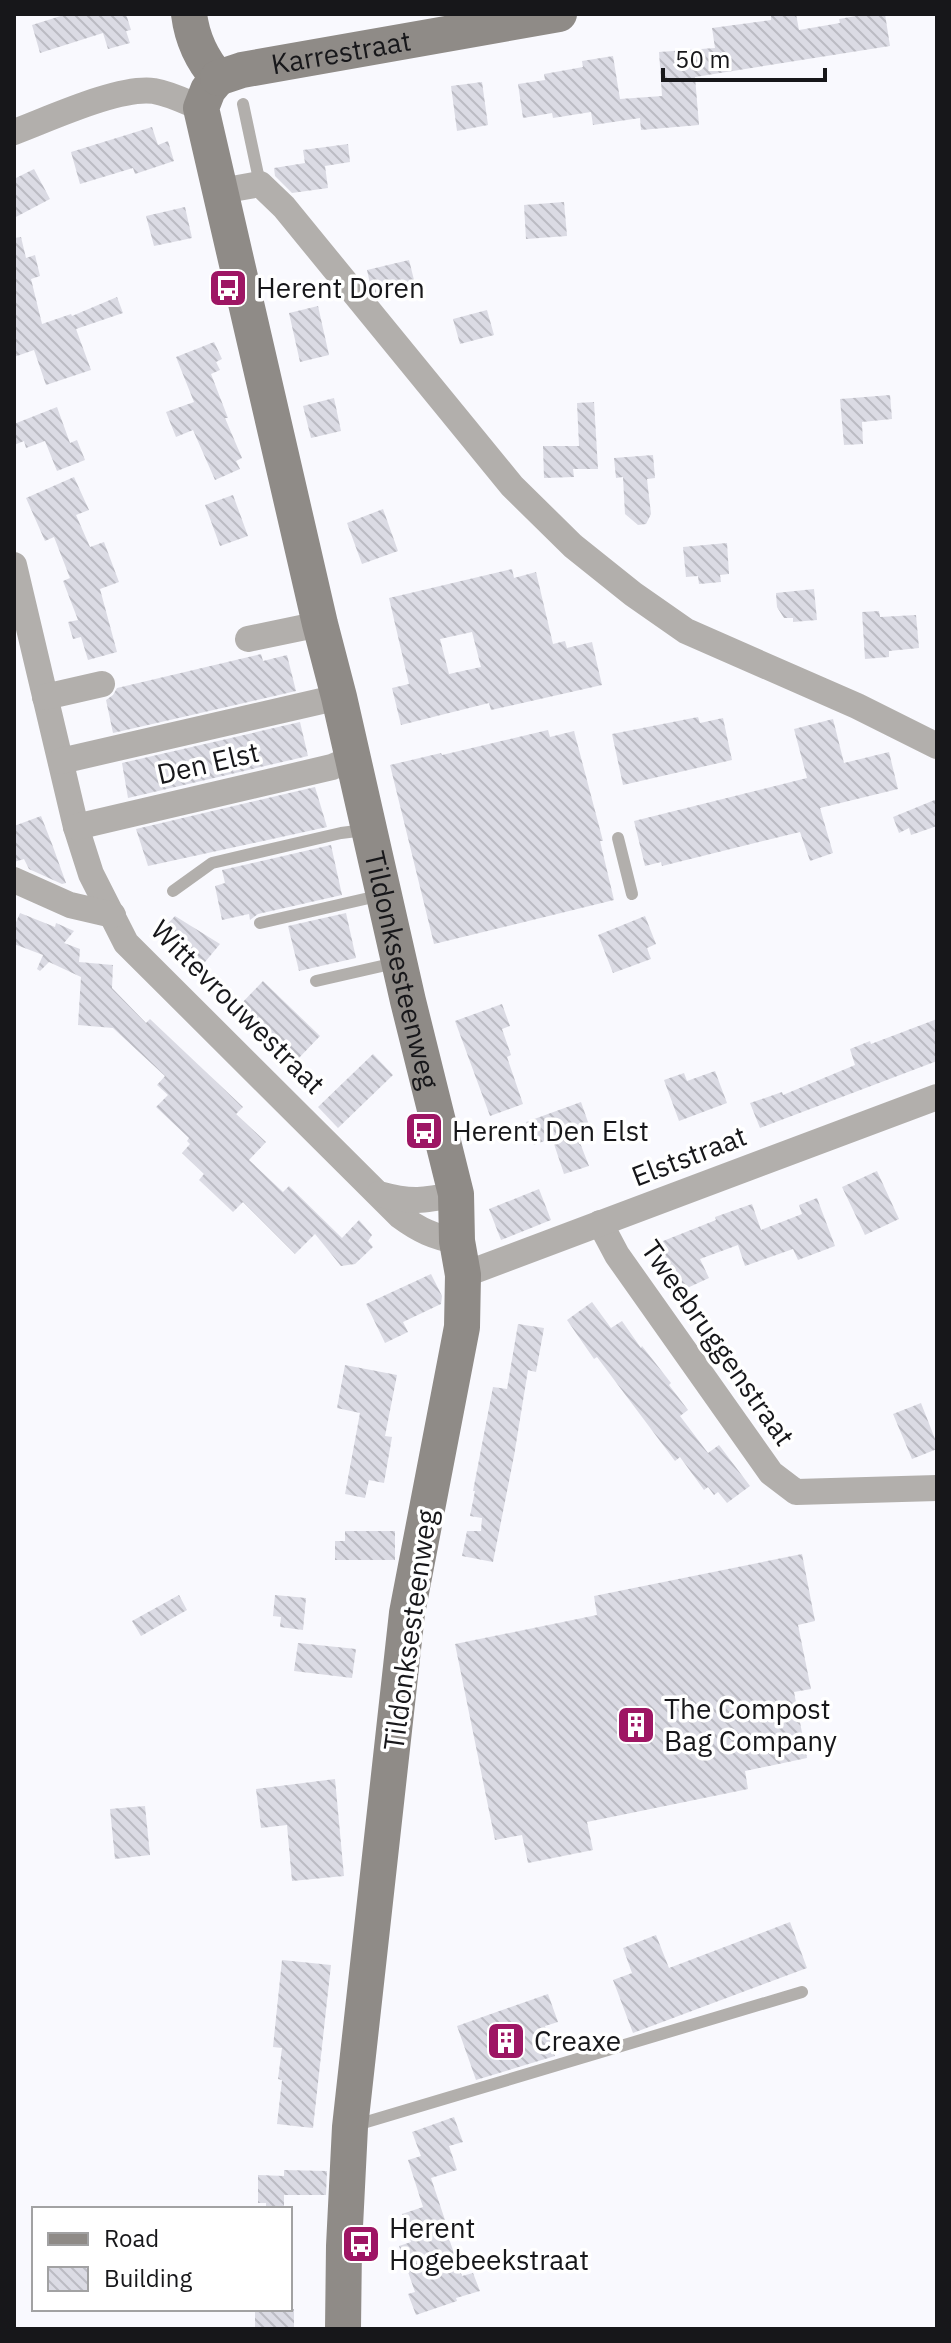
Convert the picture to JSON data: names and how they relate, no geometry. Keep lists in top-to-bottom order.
{
  "streets": {
    "street": [
      "Karrestraat",
      "Den Elst",
      "Tildonksesteenweg",
      "Wittevrouwestraat",
      "Elststraat",
      "Tweebruggenstraat"
    ]
  },
  "crossings": [
    ["Karrestraat", "Tildonksesteenweg"],
    ["Den Elst", "Tildonksesteenweg"],
    ["Den Elst", "Wittevrouwestraat"],
    ["Tildonksesteenweg", "Wittevrouwestraat"],
    ["Tildonksesteenweg", "Elststraat"],
    ["Wittevrouwestraat", "Elststraat"],
    ["Elststraat", "Tweebruggenstraat"]
  ],
  "places": {
    "bus stop": ["Herent Doren", "Herent Den Elst", "Herent Hogebeekstraat"],
    "building": ["The Compost Bag Company", "Creaxe"]
  },
  "legend": ["Road", "Building"],
  "scale_bar": "50 m"
}
